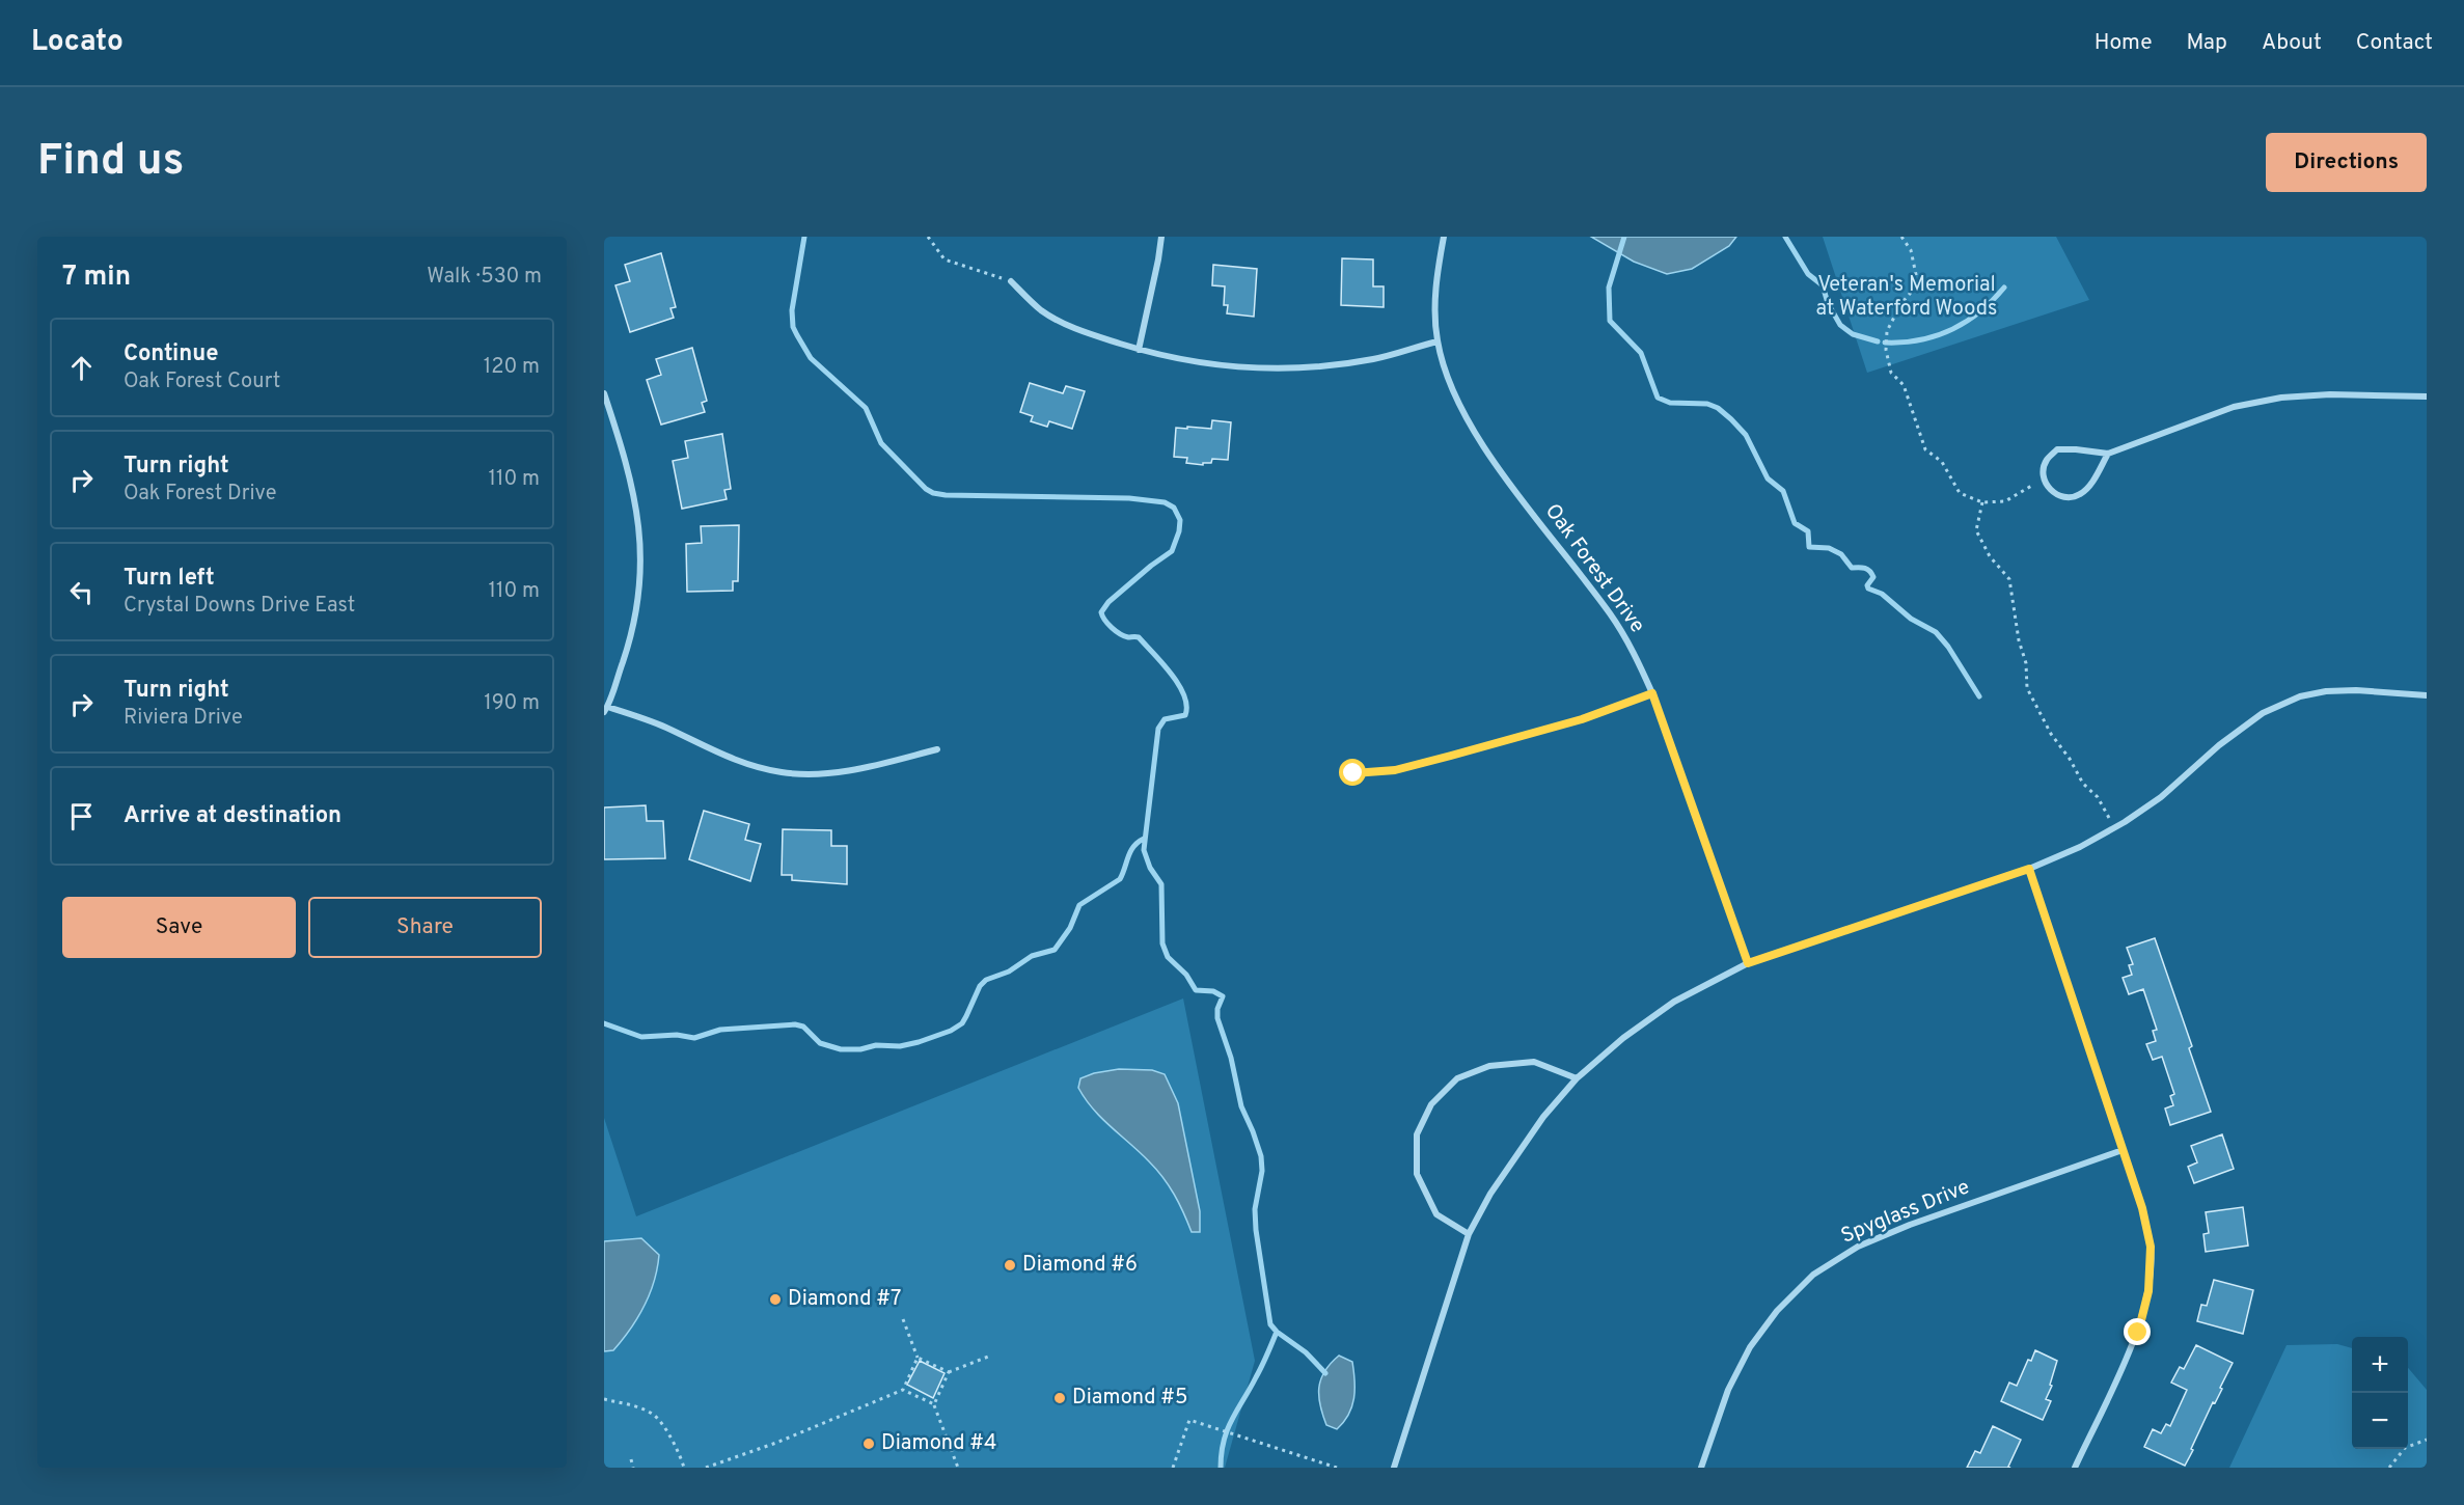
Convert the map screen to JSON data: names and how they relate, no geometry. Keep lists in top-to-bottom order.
{
  "streets": {
    "street": ["Oak Forest Drive", "Spyglass Drive"]
  },
  "parks": ["Veteran's Memorial at Waterford Woods"],
  "places": [
    "Diamond #6",
    "Diamond #7",
    "Diamond #5",
    "Diamond #4"
  ],
  "page": {
    "header": "Locato",
    "nav": [
      "Home",
      "Map",
      "About",
      "Contact"
    ],
    "buttons": [
      "Directions",
      ["Save", "Share"]
    ],
    "title": "Find us",
    "heading": ["7 min", "Walk · 530 m"],
    "list": [
      ["Continue", "Oak Forest Court", "120 m"],
      ["Turn right", "Oak Forest Drive", "110 m"],
      ["Turn left", "Crystal Downs Drive East", "110 m"],
      ["Turn right", "Riviera Drive", "190 m"],
      "Arrive at destination"
    ],
    "map_buttons": ["+", "−"]
  }
}
